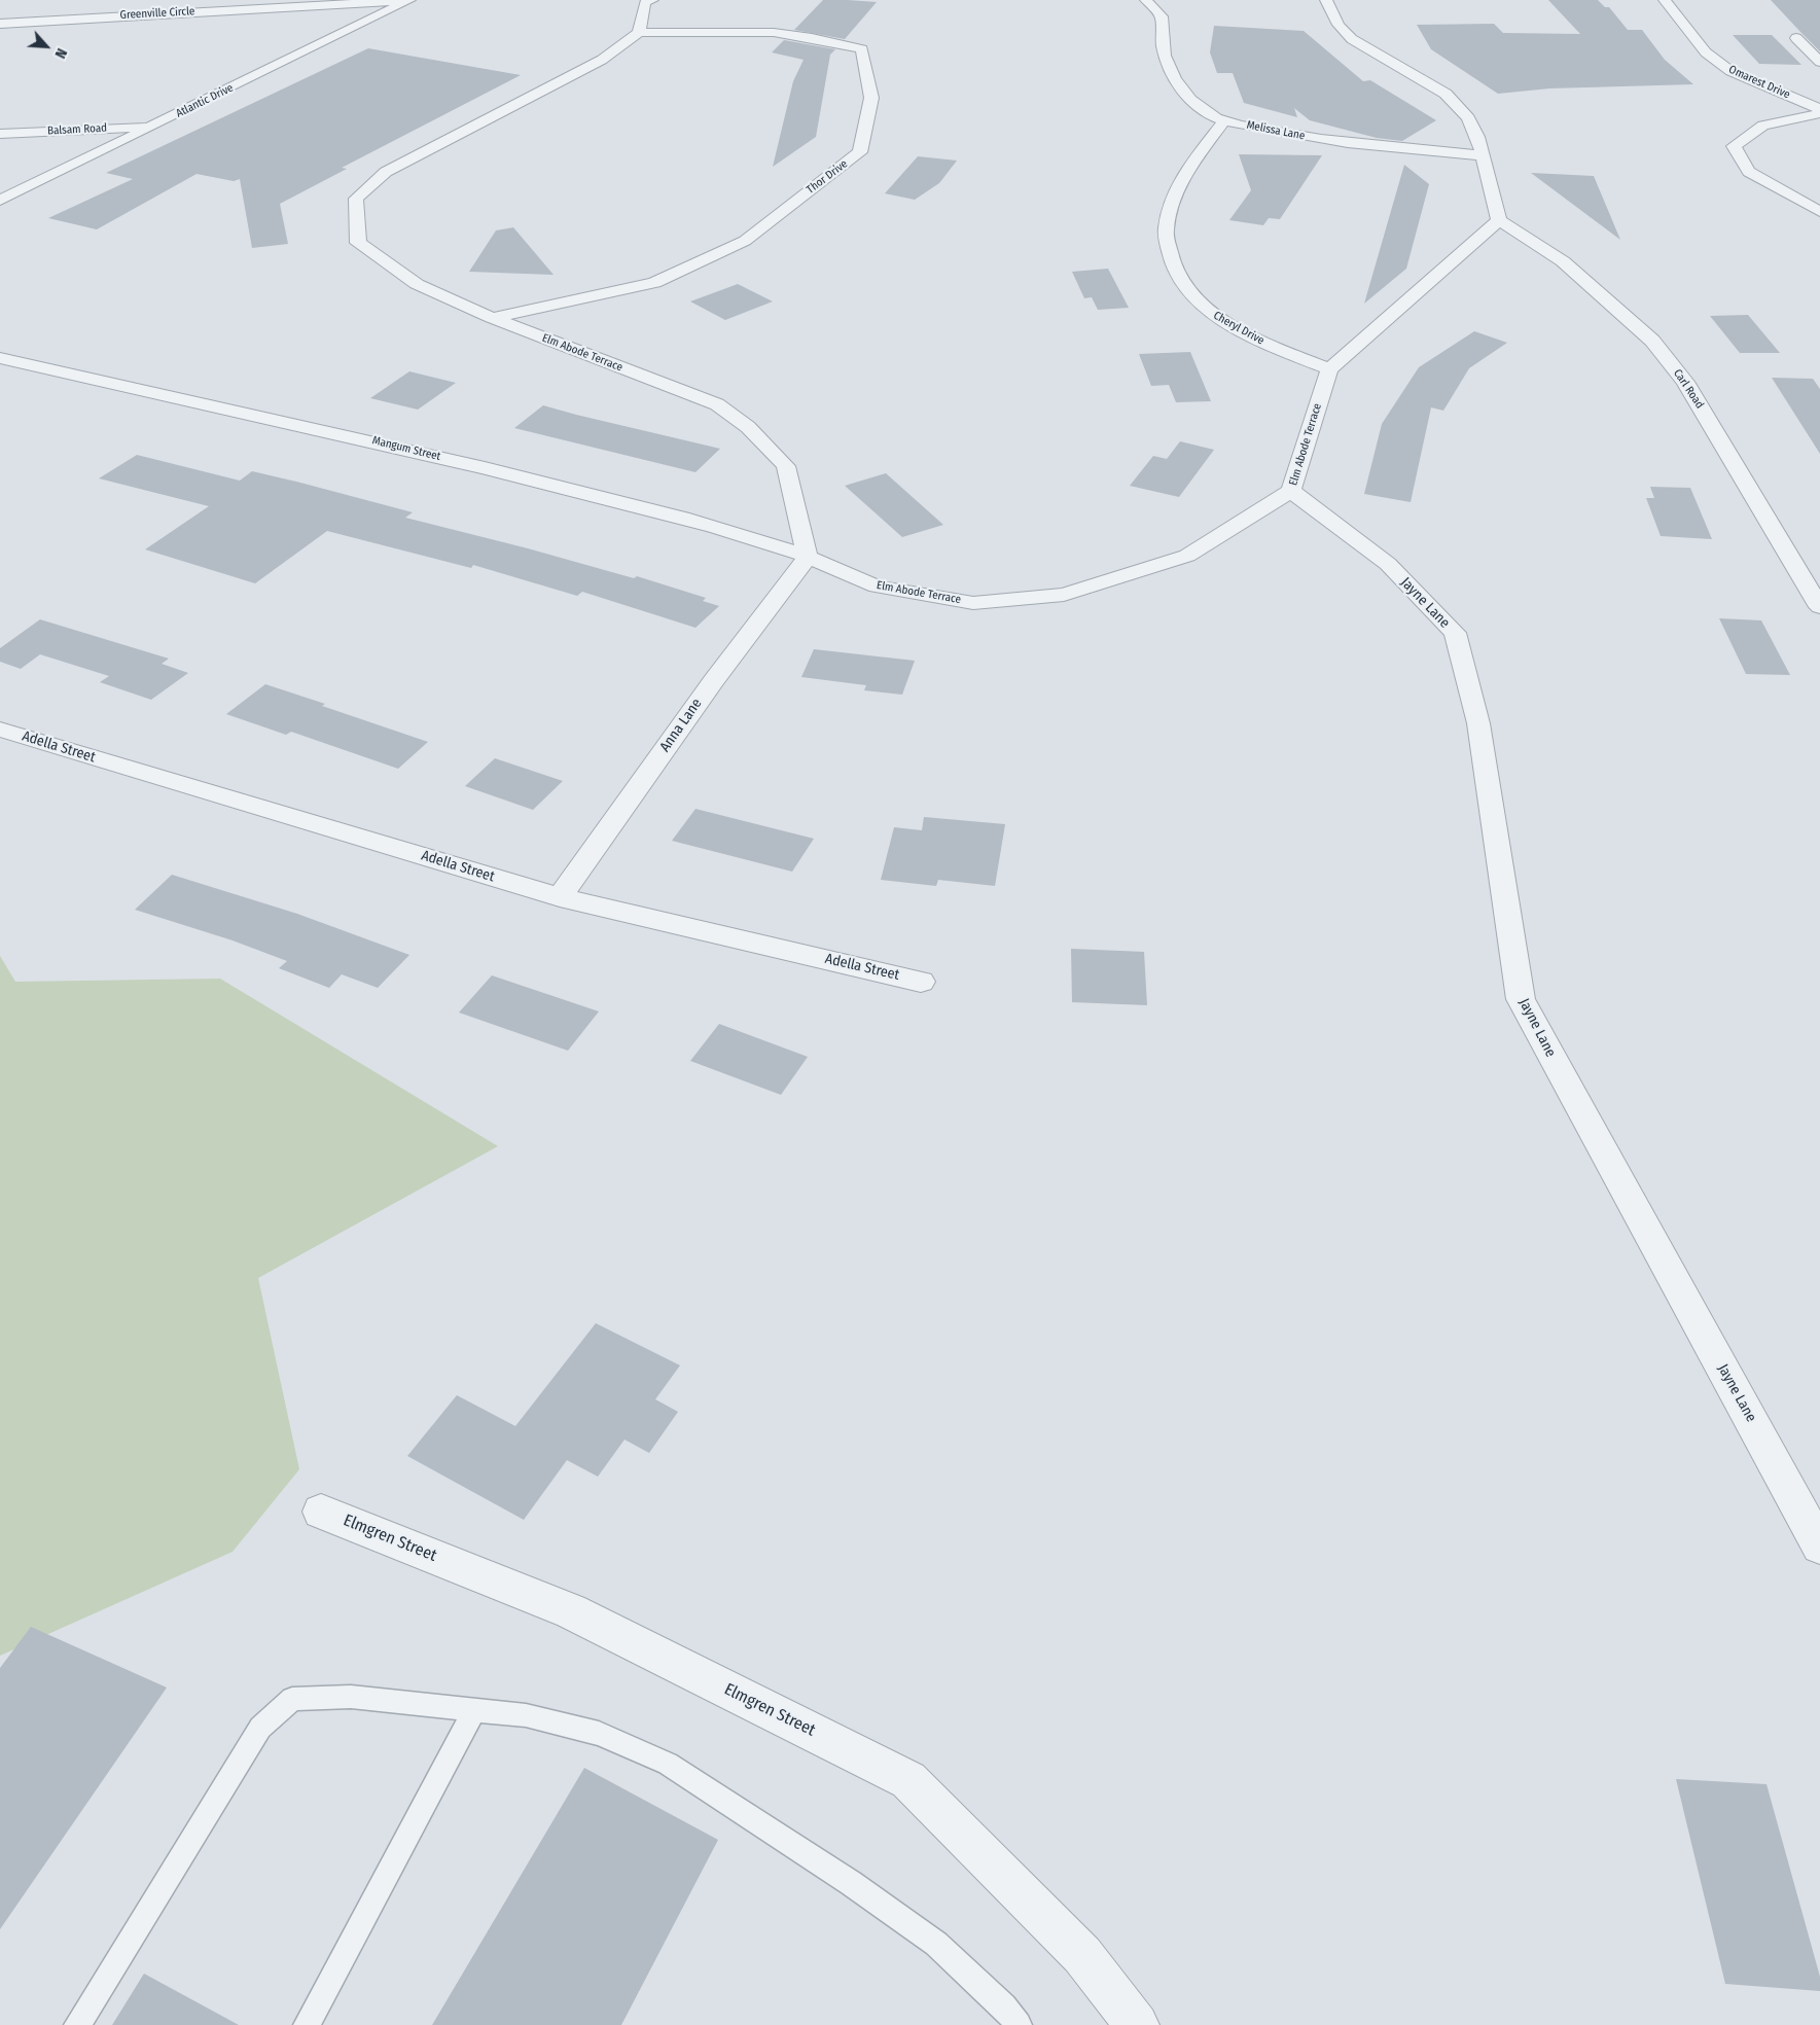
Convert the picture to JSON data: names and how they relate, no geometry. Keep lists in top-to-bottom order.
{
  "streets": {
    "street": [
      "Greenville Circle",
      "Omarest Drive",
      "Atlantic Drive",
      "Balsam Road",
      "Melissa Lane",
      "Thor Drive",
      "Cheryl Drive",
      "Elm Abode Terrace",
      "Carl Road",
      "Mangum Street",
      "Jayne Lane",
      "Anna Lane",
      "Adella Street",
      "Elmgren Street"
    ]
  },
  "crossings": [
    ["Greenville Circle", "Atlantic Drive"],
    ["Atlantic Drive", "Balsam Road"],
    ["Melissa Lane", "Cheryl Drive"],
    ["Thor Drive", "Elm Abode Terrace"],
    ["Cheryl Drive", "Elm Abode Terrace"],
    ["Elm Abode Terrace", "Mangum Street"],
    ["Elm Abode Terrace", "Jayne Lane"],
    ["Elm Abode Terrace", "Anna Lane"],
    ["Mangum Street", "Anna Lane"],
    ["Anna Lane", "Adella Street"]
  ],
  "north": "bottom right"
}
